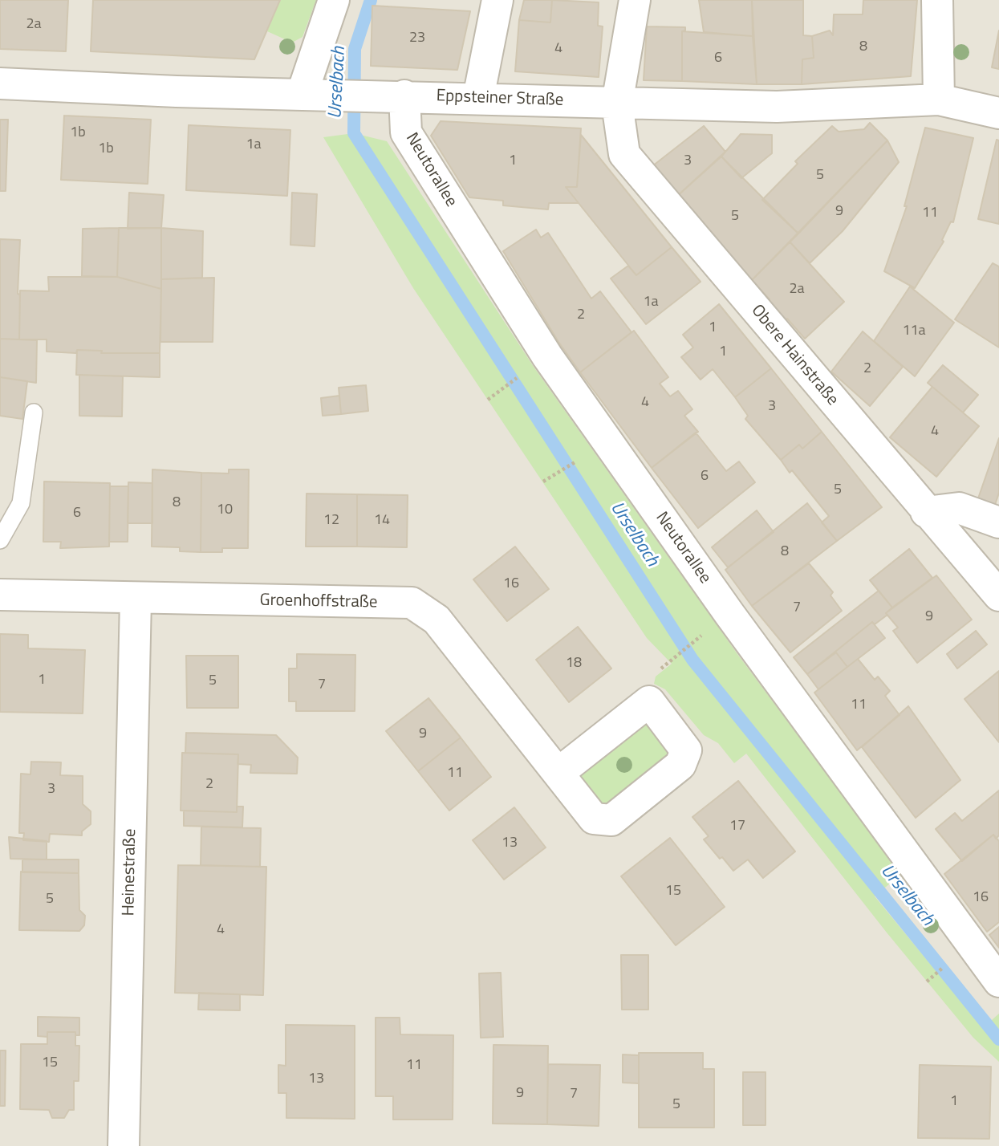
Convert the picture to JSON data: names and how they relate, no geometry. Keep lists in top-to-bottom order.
{
  "streets": {
    "street": [
      "Eppsteiner Straße",
      "Neutorallee",
      "Obere Hainstraße",
      "Groenhoffstraße",
      "Heinestraße"
    ]
  },
  "crossings": [
    ["Eppsteiner Straße", "Neutorallee"],
    ["Eppsteiner Straße", "Obere Hainstraße"],
    ["Groenhoffstraße", "Heinestraße"]
  ],
  "water": ["Urselbach"],
  "house_numbers": [
    "2a",
    "23",
    "8",
    "4",
    "6",
    "1b",
    "1a",
    "1b",
    "1",
    "3",
    "5",
    "9",
    "11",
    "5",
    "2a",
    "1a",
    "2",
    "1",
    "11a",
    "1",
    "2",
    "4",
    "3",
    "4",
    "6",
    "5",
    "8",
    "10",
    "6",
    "12",
    "14",
    "8",
    "16",
    "7",
    "9",
    "18",
    "1",
    "5",
    "7",
    "11",
    "9",
    "11",
    "2",
    "3",
    "17",
    "13",
    "15",
    "16",
    "5",
    "4",
    "15",
    "11",
    "13",
    "9",
    "7",
    "1",
    "5"
  ]
}
